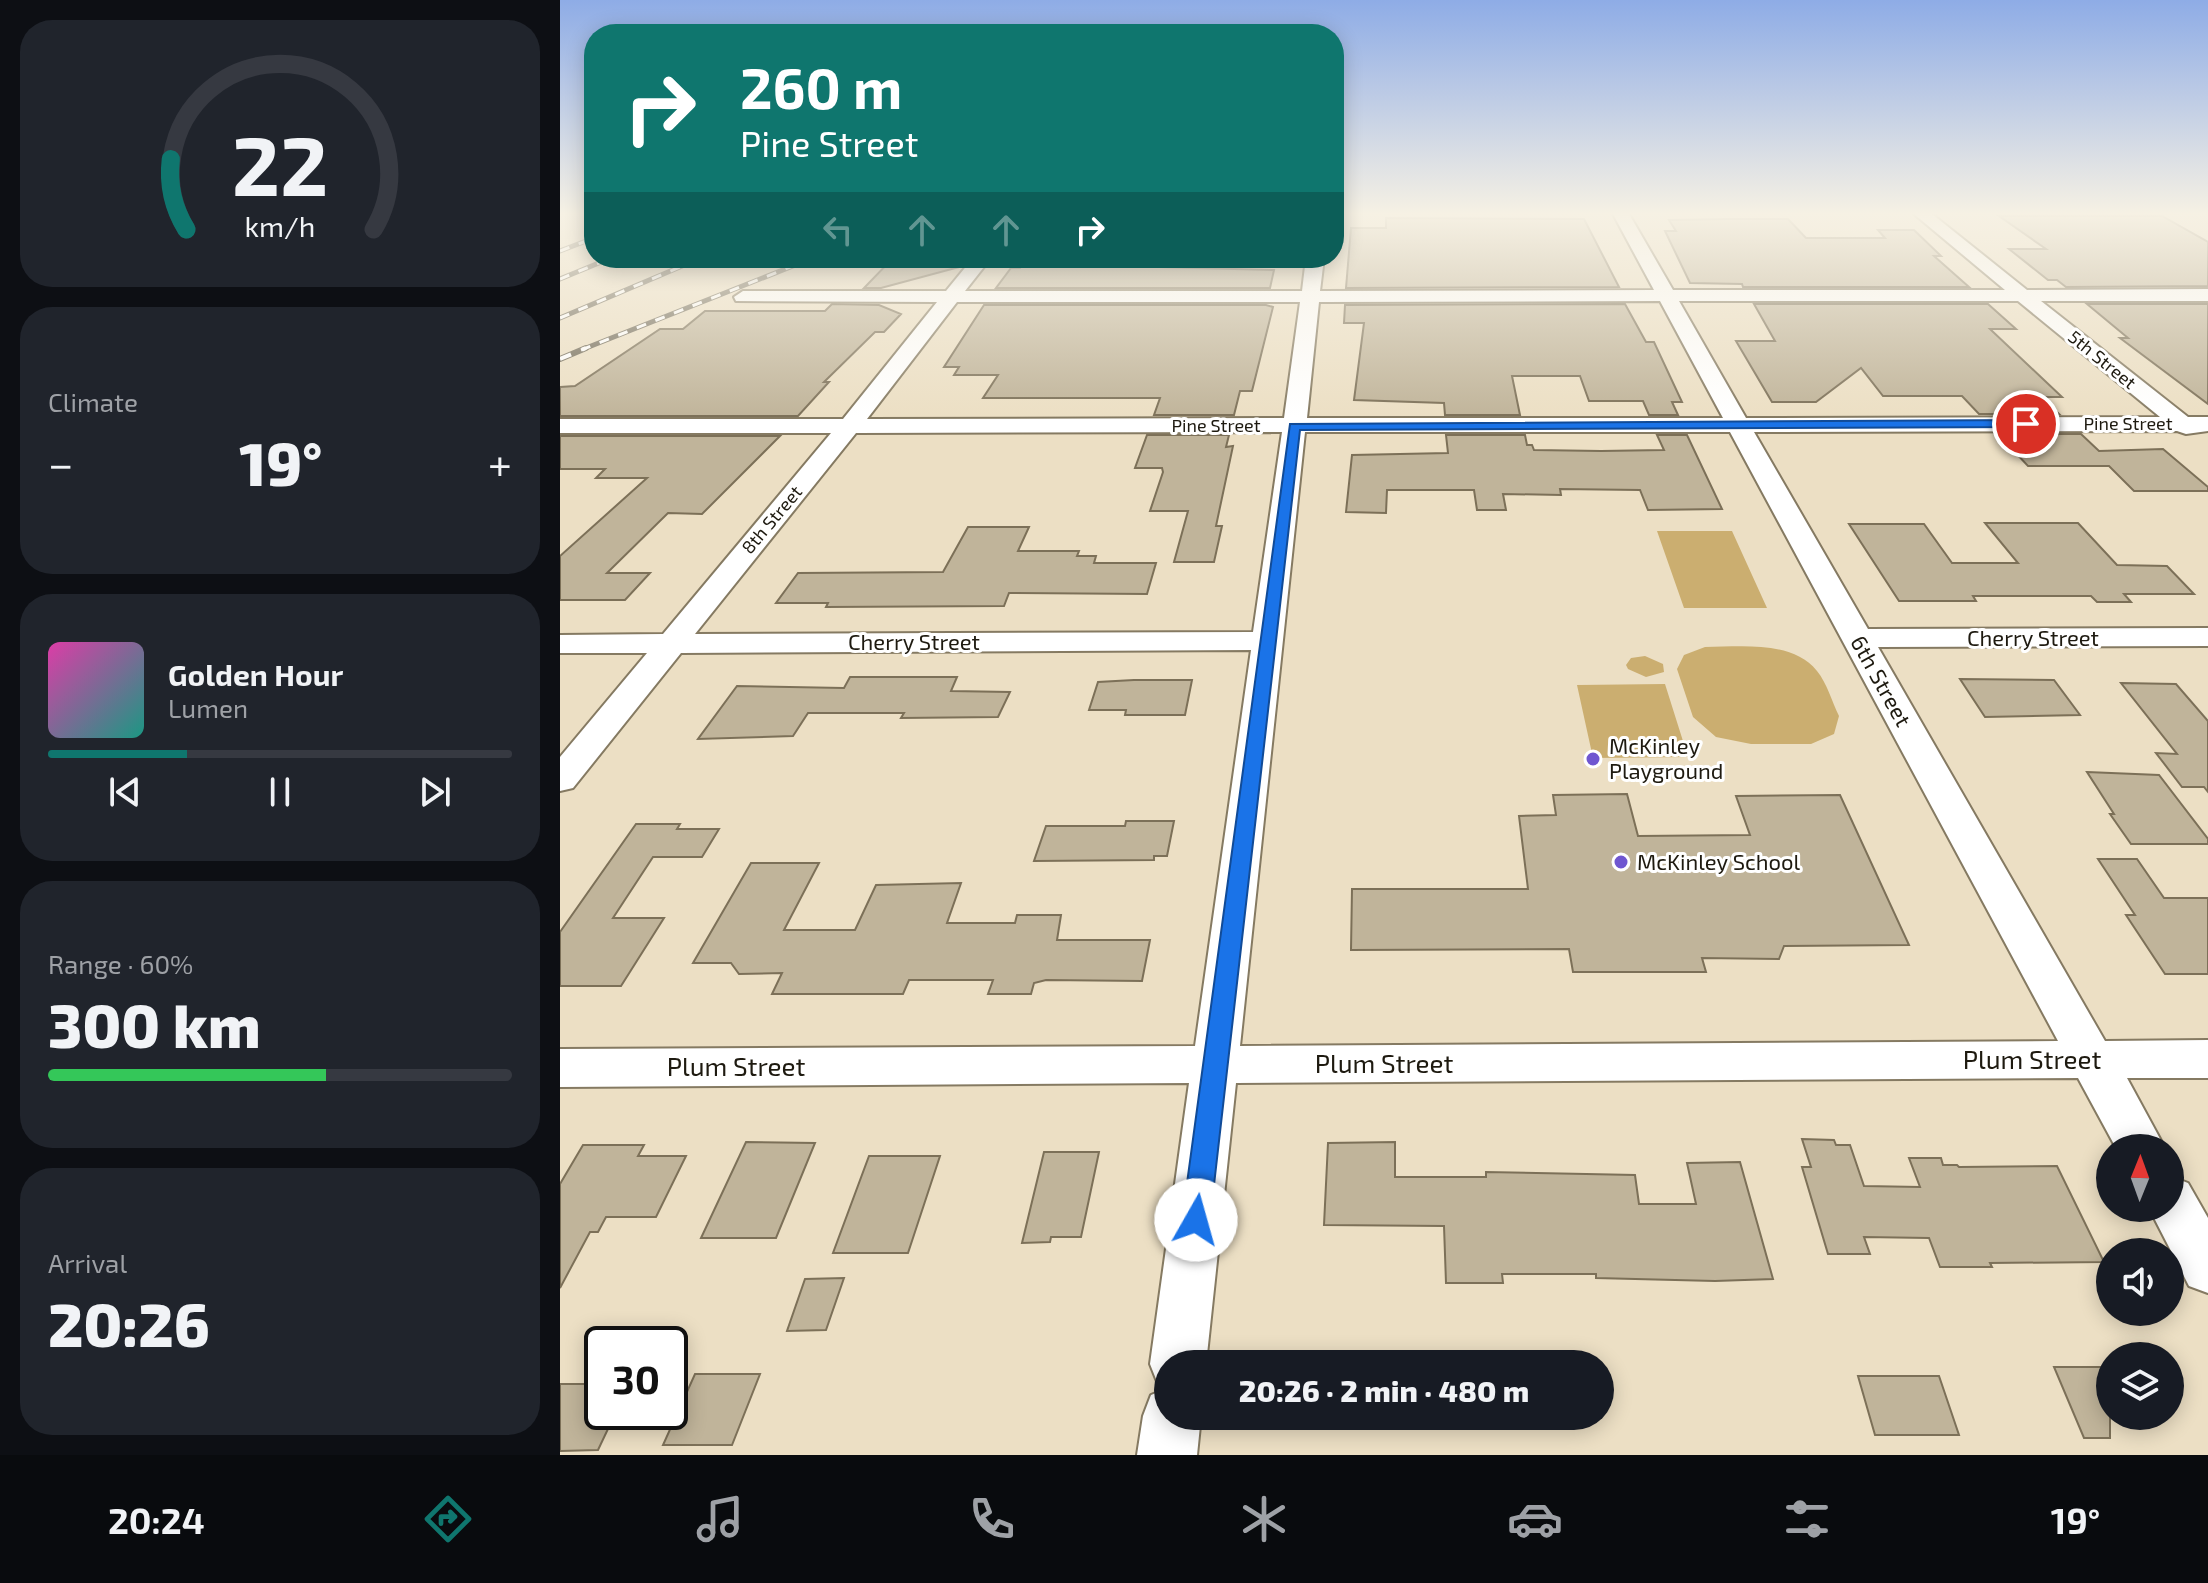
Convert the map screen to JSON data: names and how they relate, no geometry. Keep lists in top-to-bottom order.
{
  "streets": {
    "street": [
      "5th Street",
      "Pine Street",
      "8th Street",
      "Cherry Street",
      "6th Street",
      "Plum Street"
    ]
  },
  "crossings": [
    ["5th Street", "Pine Street"],
    ["Pine Street", "8th Street"],
    ["Pine Street", "6th Street"],
    ["8th Street", "Cherry Street"],
    ["Cherry Street", "6th Street"],
    ["6th Street", "Plum Street"]
  ],
  "places": ["McKinley Playground", "McKinley School"],
  "north": "top",
  "page": {
    "turn": ["260 m", "Pine Street"],
    "tile": [
      "Climate",
      ["Range · 60%", "300 km"],
      ["Arrival", "20:26"]
    ],
    "heat": ["−", "19°", "+"],
    "song": ["Golden Hour", "Lumen"],
    "limit": "30",
    "trip": "20:26 · 2 min · 480 m",
    "tabs": ["20:24", "19°"],
    "gauge": ["22", "km/h"]
  }
}
